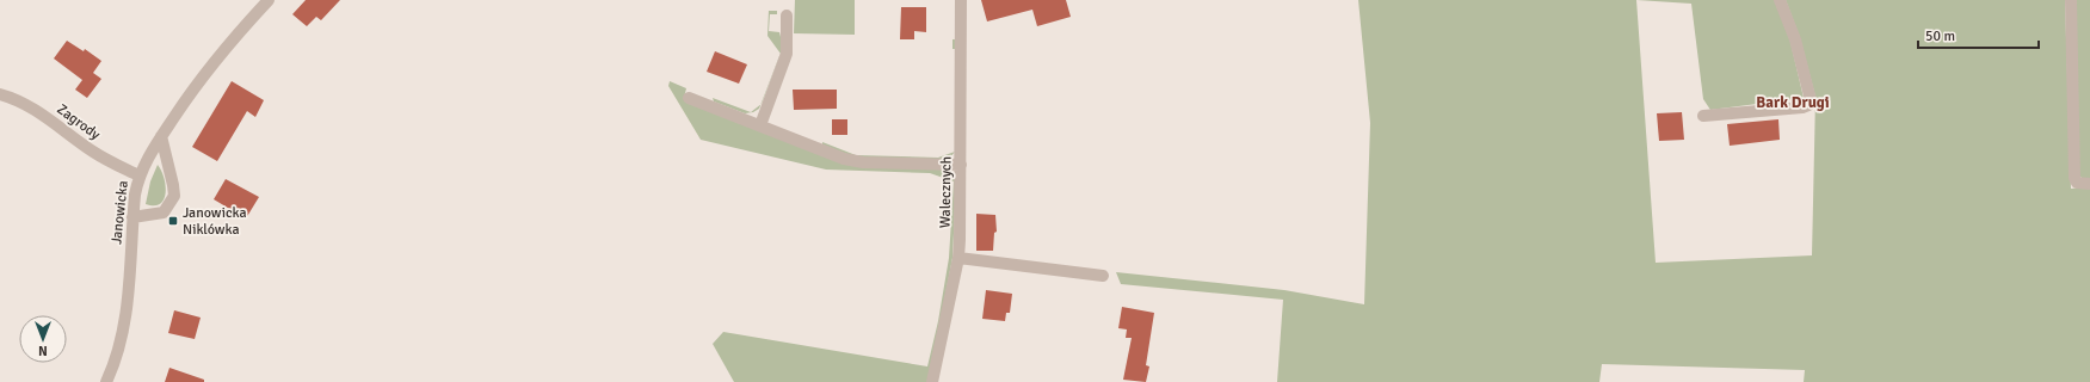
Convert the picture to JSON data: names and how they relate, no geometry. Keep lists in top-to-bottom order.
{
  "streets": {
    "street": ["Zagrody", "Walecznych", "Janowicka"]
  },
  "crossings": [
    ["Zagrody", "Janowicka"]
  ],
  "districts": ["Bark Drugi"],
  "places": {
    "transit": ["Janowicka Niklówka"]
  },
  "scale_bar": "50 m",
  "north": "bottom"
}
